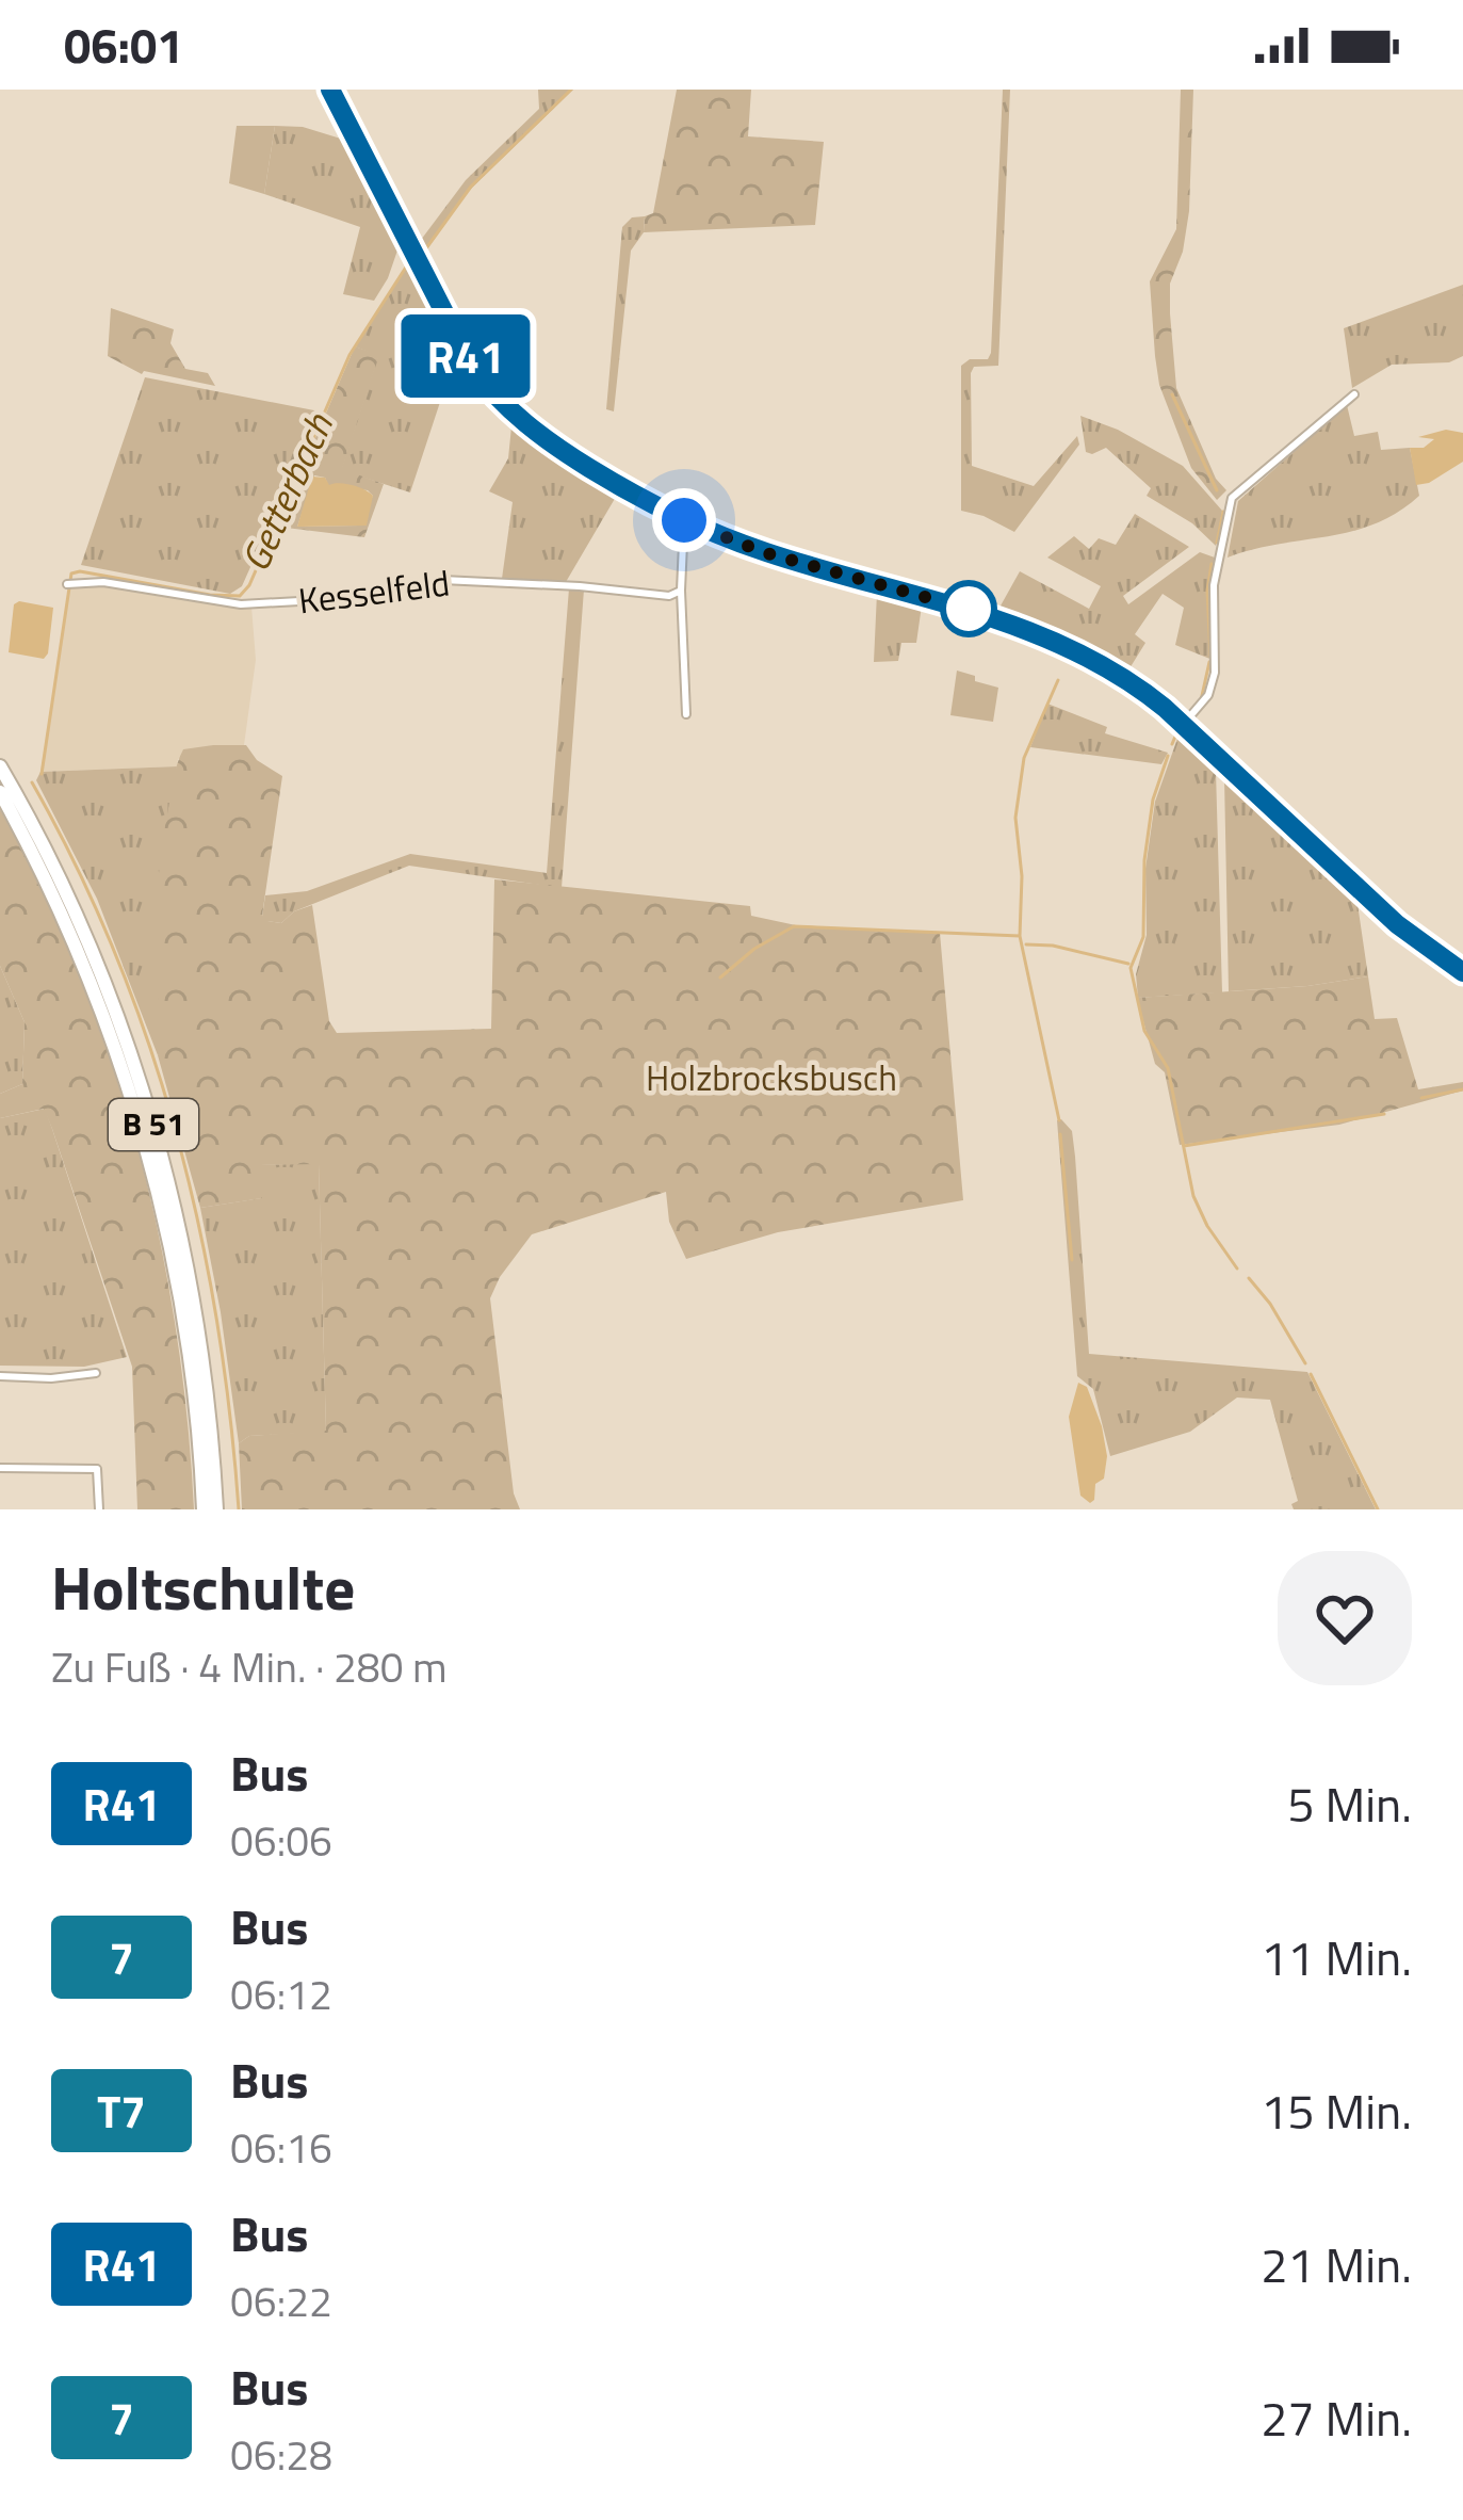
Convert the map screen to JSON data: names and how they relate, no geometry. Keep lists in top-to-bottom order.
{
  "streets": {
    "highway": ["B 51"],
    "street": ["Kesselfeld"]
  },
  "water": ["Getterbach"],
  "parks": ["Holzbrocksbusch"],
  "lines": ["bus line R41"],
  "page": {
    "status": "06:01",
    "on_map": "R41",
    "heading": ["Holtschulte", "Zu Fuß · 4 Min. · 280 m"],
    "list": [
      {
        "mark": "R41",
        "name": "Bus",
        "note": "06:06",
        "value": "5 Min."
      },
      {
        "mark": "7",
        "name": "Bus",
        "note": "06:12",
        "value": "11 Min."
      },
      {
        "mark": "T7",
        "name": "Bus",
        "note": "06:16",
        "value": "15 Min."
      },
      {
        "mark": "R41",
        "name": "Bus",
        "note": "06:22",
        "value": "21 Min."
      },
      {
        "mark": "7",
        "name": "Bus",
        "note": "06:28",
        "value": "27 Min."
      }
    ]
  }
}
